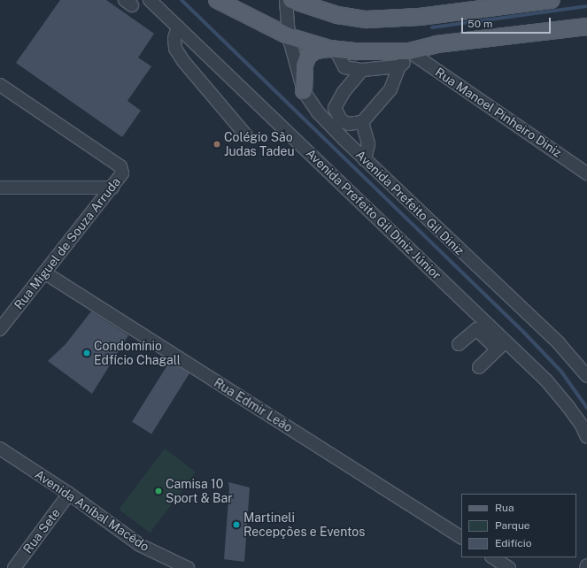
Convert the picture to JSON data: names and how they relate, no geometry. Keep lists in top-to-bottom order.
{
  "streets": {
    "street": [
      "Rua Manoel Pinheiro Diniz",
      "Avenida Prefeito Gil Diniz",
      "Avenida Prefeito Gil Diniz Júnior",
      "Rua Miguel de Souza Arruda",
      "Rua Edmir Leão",
      "Avenida Aníbal Macêdo",
      "Rua Sete"
    ]
  },
  "crossings": [
    ["Rua Miguel de Souza Arruda", "Rua Edmir Leão"],
    ["Avenida Aníbal Macêdo", "Rua Sete"]
  ],
  "places": [
    "Colégio São Judas Tadeu",
    "Condomínio Edfício Chagall",
    "Camisa 10 Sport & Bar",
    "Martineli Recepções e Eventos"
  ],
  "legend": ["Rua", "Parque", "Edifício"],
  "scale_bar": "50 m"
}
